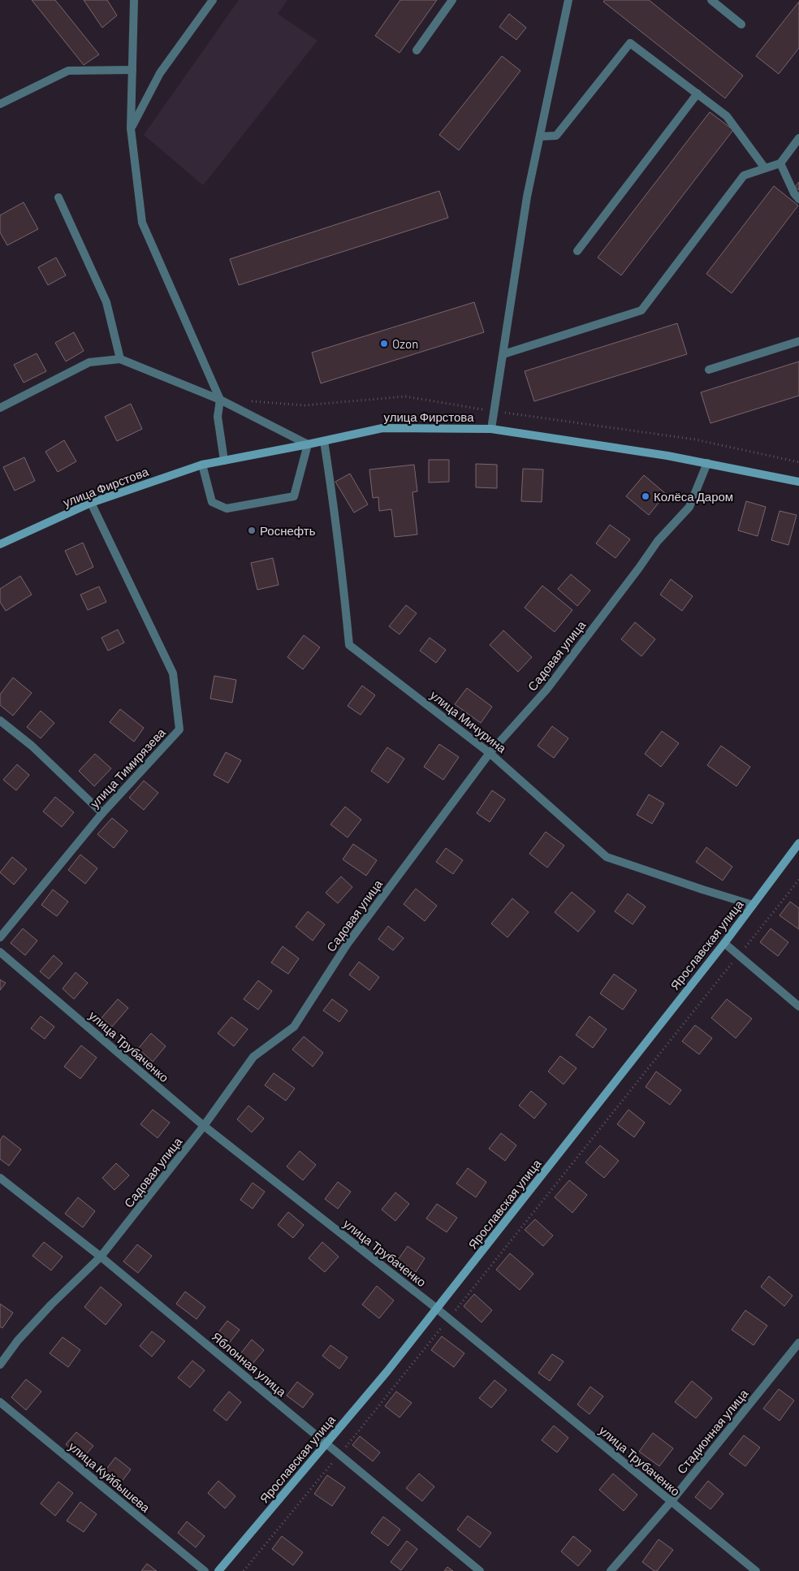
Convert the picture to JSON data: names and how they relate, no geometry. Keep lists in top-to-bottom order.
{
  "streets": {
    "street": [
      "улица Фирстова",
      "Садовая улица",
      "улица Мичурина",
      "улица Тимирязева",
      "Ярославская улица",
      "улица Трубаченко",
      "Яблонная улица",
      "Стадионная улица",
      "улица Куйбышева"
    ]
  },
  "crossings": [
    ["улица Фирстова", "Садовая улица"],
    ["улица Фирстова", "улица Мичурина"],
    ["улица Фирстова", "улица Тимирязева"],
    ["Садовая улица", "улица Мичурина"],
    ["Садовая улица", "улица Трубаченко"],
    ["Садовая улица", "Яблонная улица"],
    ["улица Мичурина", "Ярославская улица"],
    ["Ярославская улица", "улица Трубаченко"],
    ["Ярославская улица", "Яблонная улица"],
    ["улица Трубаченко", "Стадионная улица"]
  ],
  "places": ["Ozon", "Колёса Даром", "Роснефть"]
}
